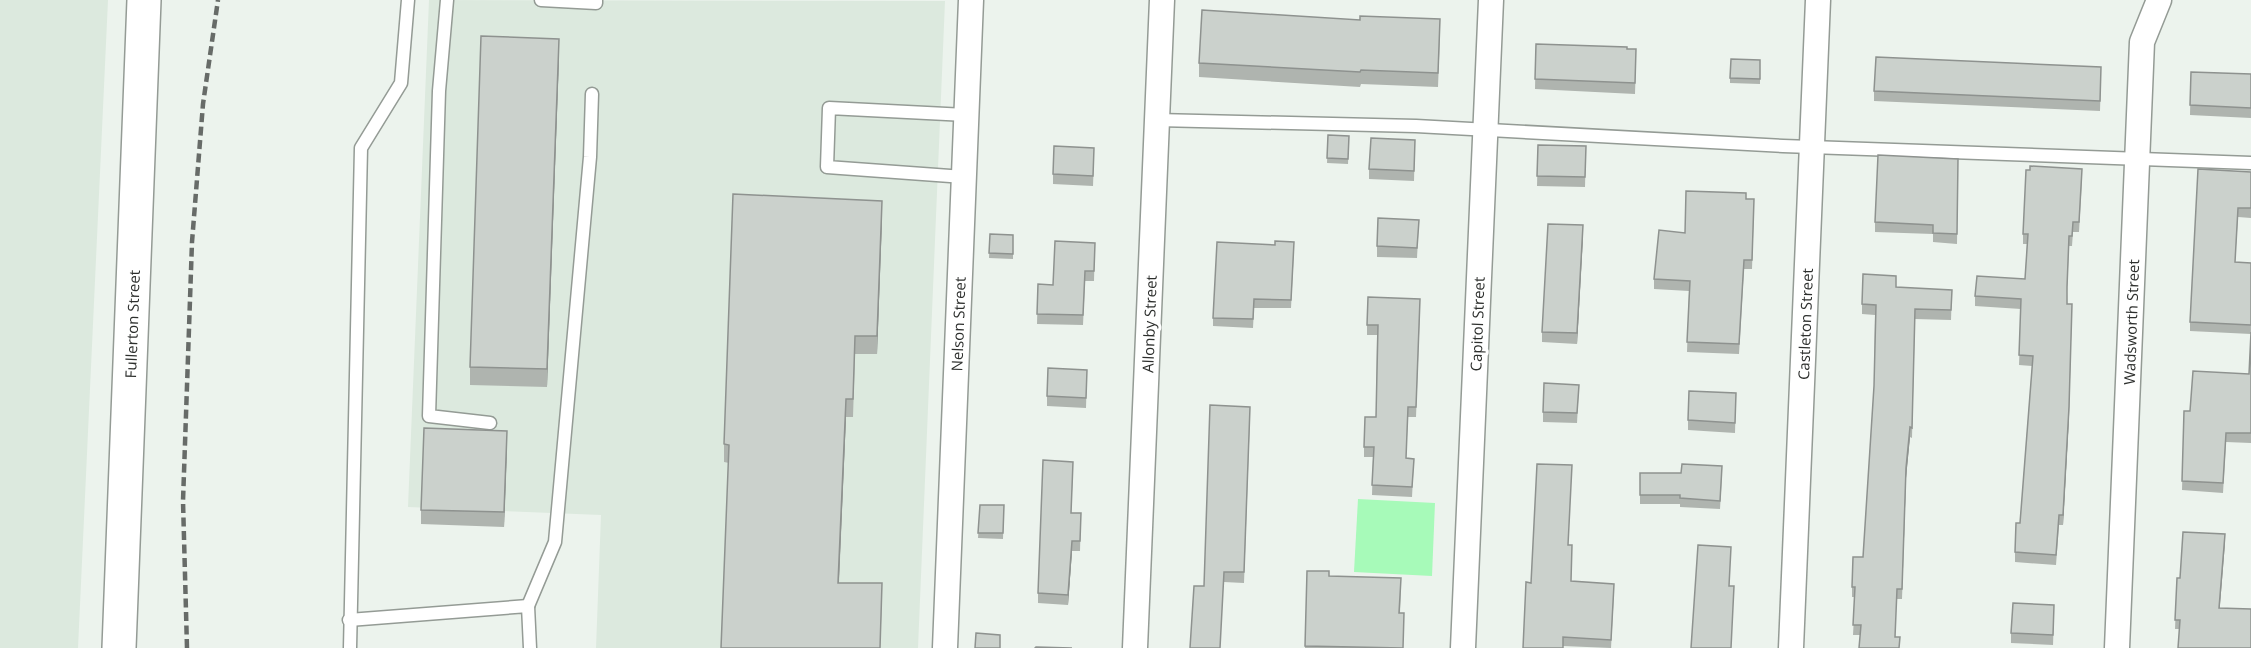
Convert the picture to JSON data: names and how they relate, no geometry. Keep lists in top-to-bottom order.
{
  "streets": {
    "street": [
      "Wadsworth Street",
      "Fullerton Street",
      "Nelson Street",
      "Allonby Street",
      "Capitol Street",
      "Castleton Street"
    ]
  }
}
